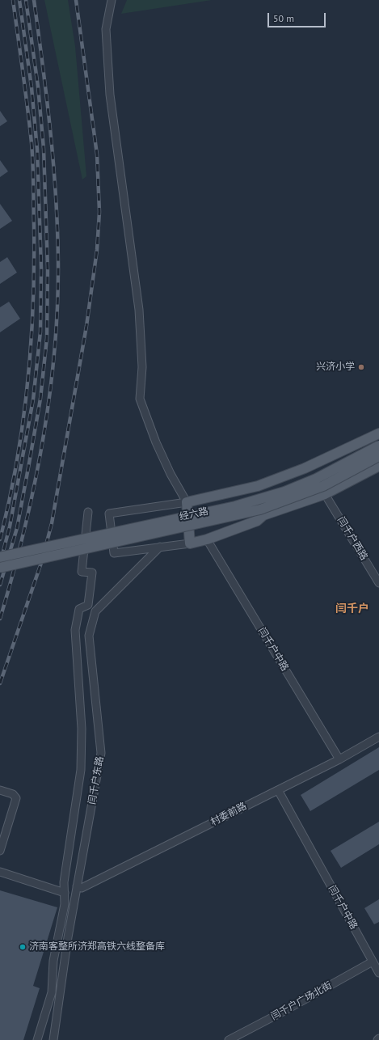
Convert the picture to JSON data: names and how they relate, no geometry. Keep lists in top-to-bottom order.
{
  "streets": {
    "main road": ["经六路"],
    "street": [
      "闫千户西路",
      "闫千户中路",
      "闫千户东路",
      "村委前路",
      "闫千户广场北街"
    ]
  },
  "crossings": [
    ["闫千户中路", "村委前路"],
    ["闫千户中路", "闫千户广场北街"],
    ["闫千户东路", "村委前路"]
  ],
  "districts": ["闫千户"],
  "places": ["兴济小学", "济南客整所济郑高铁六线整备库"],
  "scale_bar": "50 m"
}
